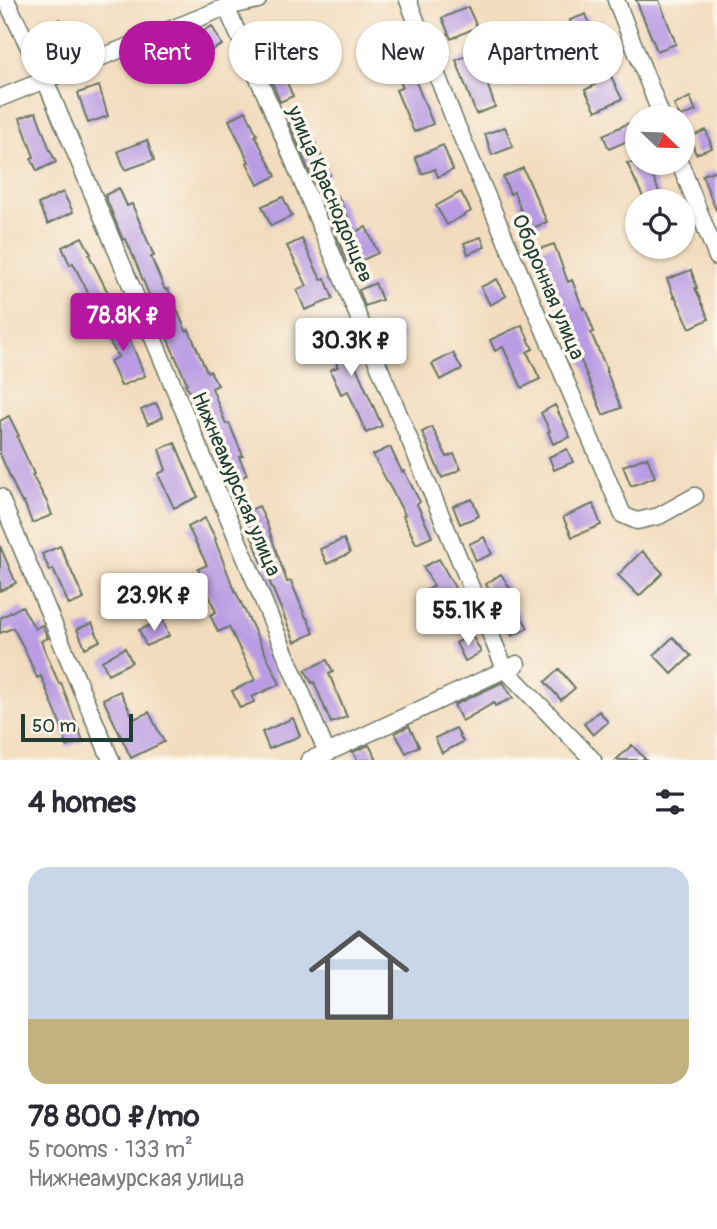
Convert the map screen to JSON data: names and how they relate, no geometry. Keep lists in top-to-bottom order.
{
  "streets": {
    "street": ["улица Краснодонцев", "Оборонная улица", "Нижнеамурская улица"]
  },
  "scale_bar": "50 m",
  "north": "bottom right",
  "page": {
    "chip": [
      "Buy",
      "Rent",
      "Filters",
      "New",
      "Apartment"
    ],
    "price": [
      "78.8K ₽",
      "30.3K ₽",
      "23.9K ₽",
      "55.1K ₽"
    ],
    "scale": "50 m",
    "heading": "4 homes",
    "list": [
      {
        "name": "78 800 ₽/mo",
        "note": "5 rooms · 133 m² · Нижнеамурская улица"
      }
    ]
  }
}
